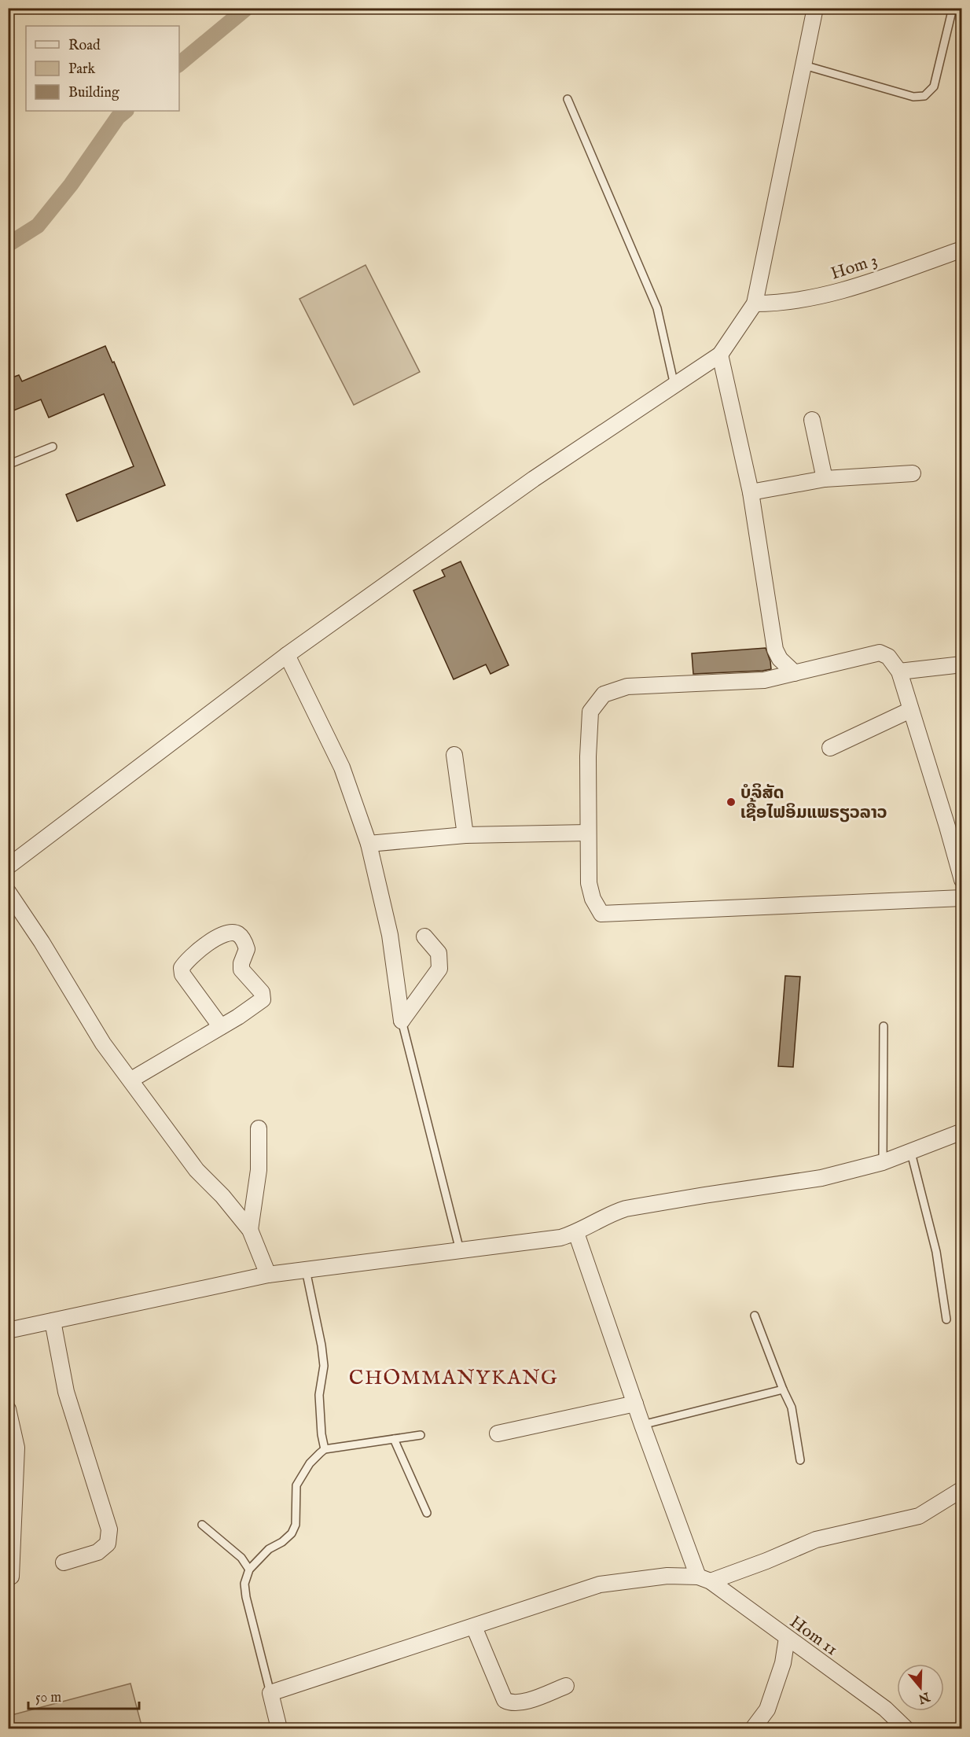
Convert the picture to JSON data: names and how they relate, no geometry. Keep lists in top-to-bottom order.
{
  "streets": {
    "street": ["Hom 3", "Hom 11"]
  },
  "districts": ["CHOMMANYKANG"],
  "places": ["ບໍລິສັດ ເຊື້ອໄຟອິມແພຣຽວລາວ"],
  "legend": ["Road", "Park", "Building"],
  "scale_bar": "50 m",
  "north": "bottom"
}
